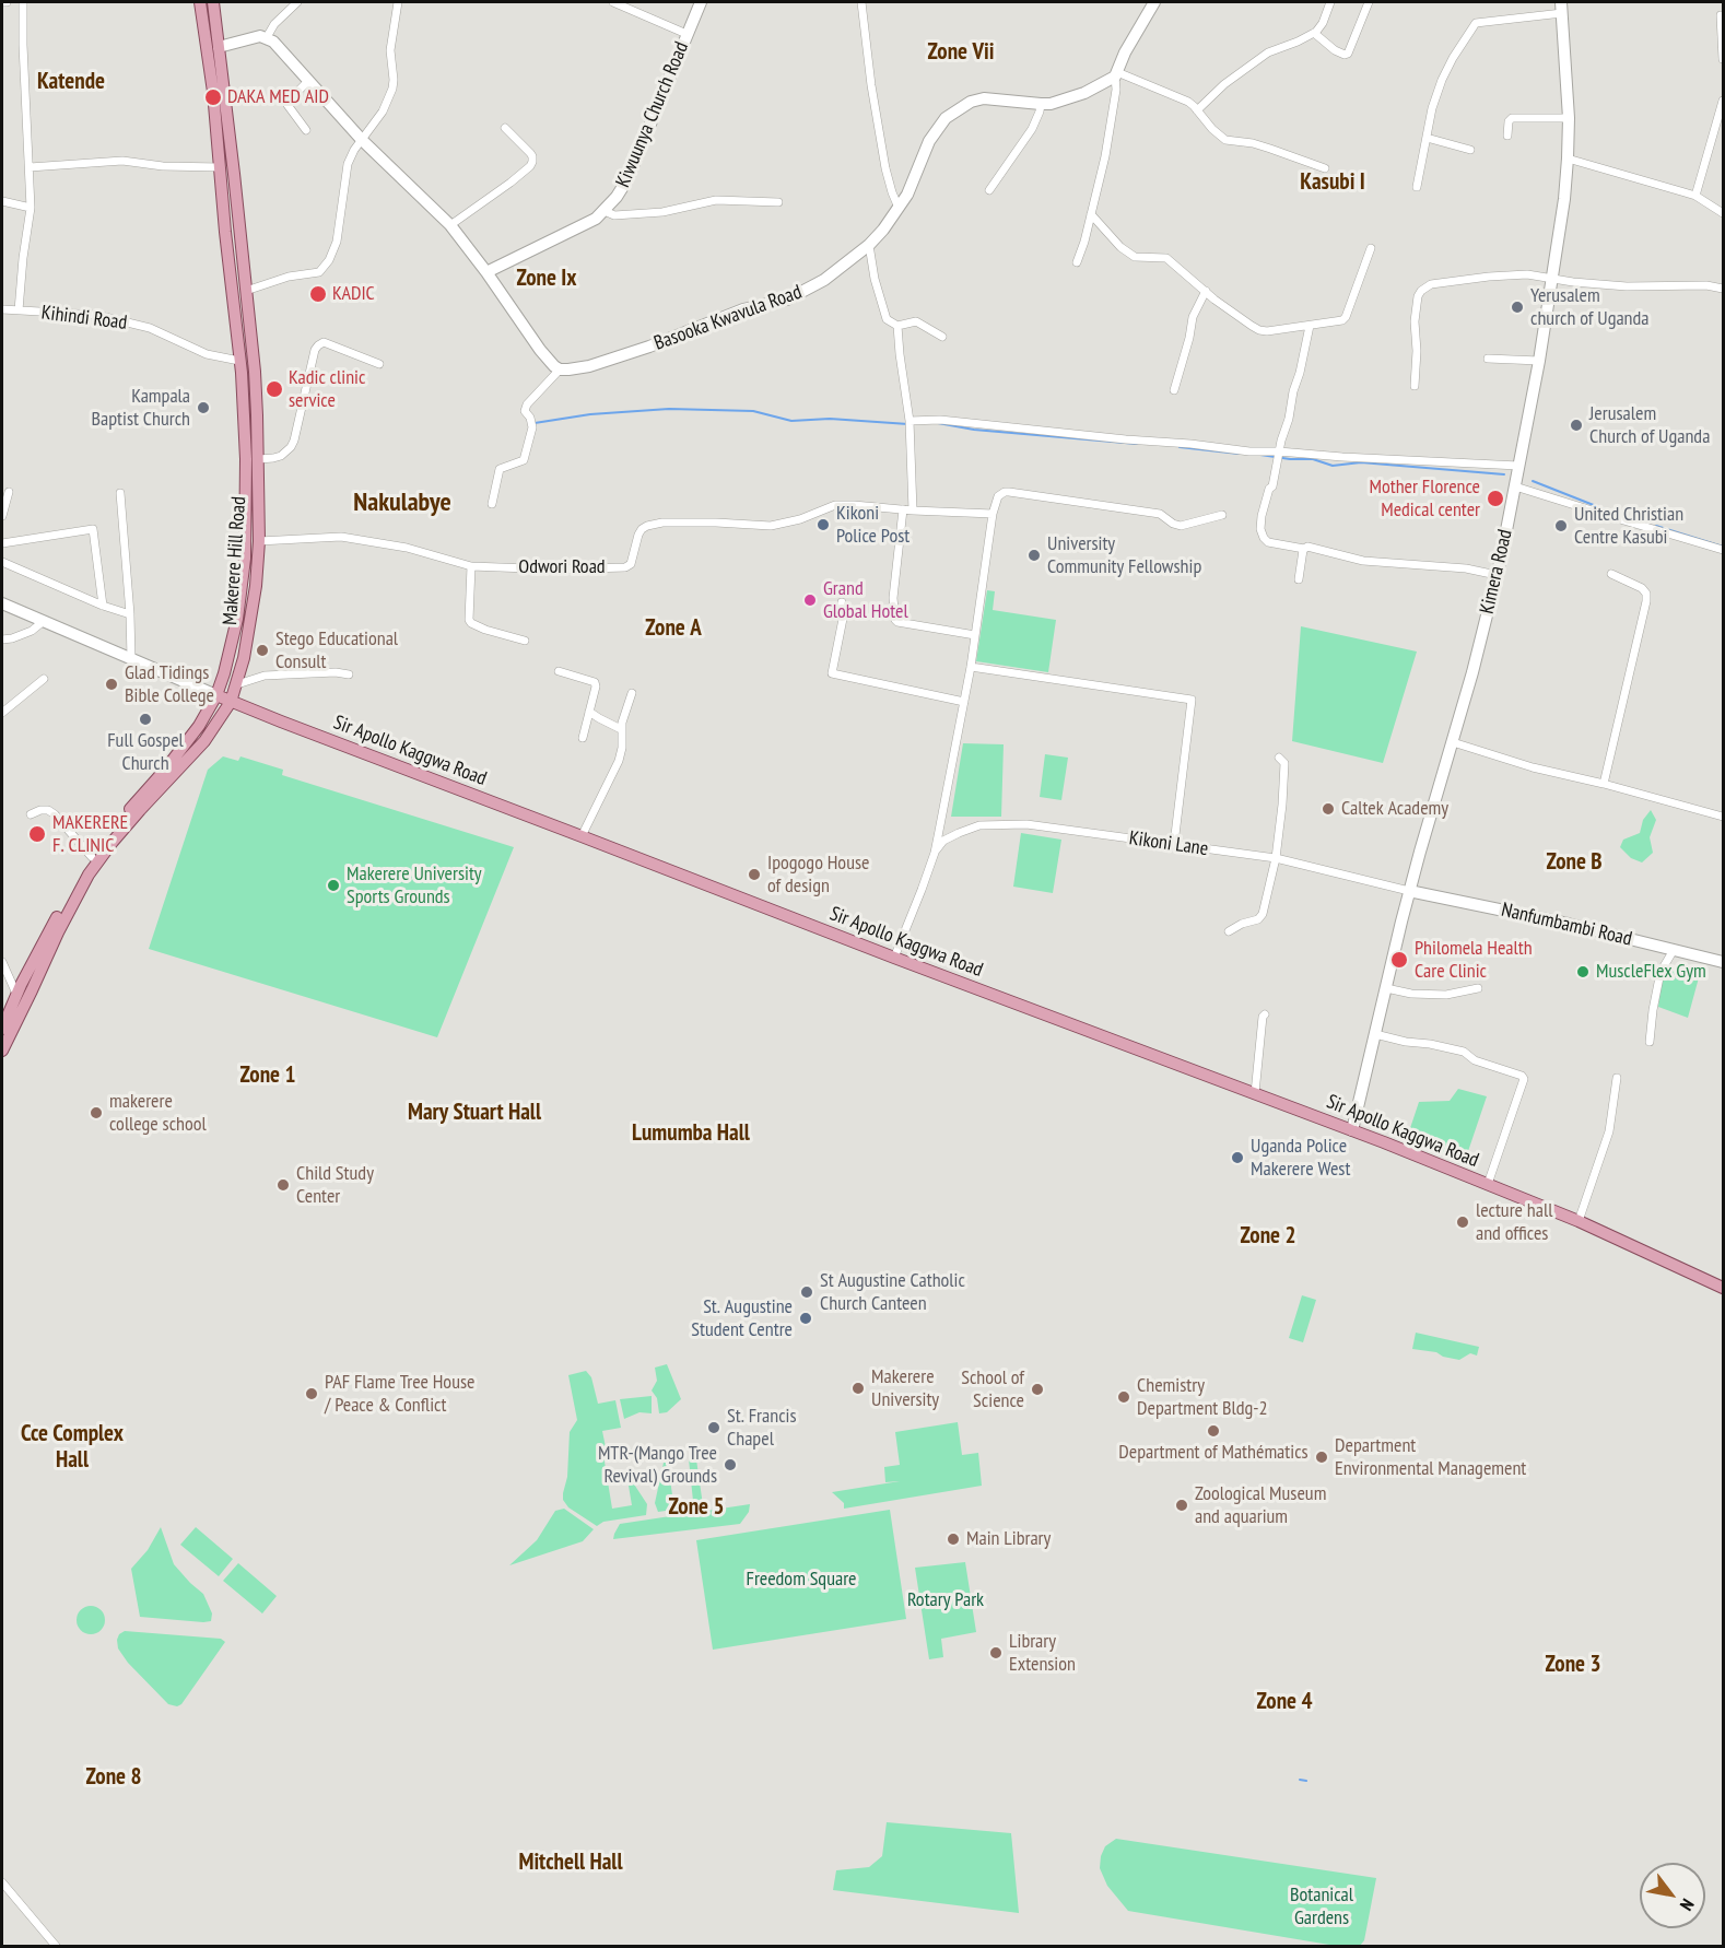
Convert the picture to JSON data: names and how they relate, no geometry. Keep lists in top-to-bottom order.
{
  "streets": {
    "main road": ["Makerere Hill Road", "Sir Apollo Kaggwa Road"],
    "street": [
      "Kiwuunya Church Road",
      "Kihindi Road",
      "Basooka Kwavula Road",
      "Odwori Road",
      "Kimera Road",
      "Kikoni Lane",
      "Nanfumbambi Road"
    ]
  },
  "crossings": [
    ["Kihindi Road", "Makerere Hill Road"],
    ["Makerere Hill Road", "Odwori Road"],
    ["Makerere Hill Road", "Sir Apollo Kaggwa Road"],
    ["Kimera Road", "Sir Apollo Kaggwa Road"],
    ["Kimera Road", "Kikoni Lane"],
    ["Kimera Road", "Nanfumbambi Road"],
    ["Kikoni Lane", "Nanfumbambi Road"]
  ],
  "districts": [
    "Zone Vii",
    "Katende",
    "Kasubi I",
    "Zone Ix",
    "Nakulabye",
    "Zone A",
    "Zone B",
    "Zone 1",
    "Mary Stuart Hall",
    "Lumumba Hall",
    "Zone 2",
    "Cce Complex Hall",
    "Zone 5",
    "Zone 3",
    "Zone 4",
    "Zone 8",
    "Mitchell Hall"
  ],
  "parks": ["Freedom Square", "Rotary Park", "Botanical Gardens"],
  "places": [
    "DAKA MED AID",
    "KADIC",
    "Yerusalem church of Uganda",
    "Kadic clinic service",
    "Kampala Baptist Church",
    "Jerusalem Church of Uganda",
    "Mother Florence Medical center",
    "Kikoni Police Post",
    "United Christian Centre Kasubi",
    "University Community Fellowship",
    "Grand Global Hotel",
    "Stego Educational Consult",
    "Glad Tidings Bible College",
    "Full Gospel Church",
    "Caltek Academy",
    "MAKERERE F. CLINIC",
    "Ipogogo House of design",
    "Makerere University Sports Grounds",
    "Philomela Health Care Clinic",
    "MuscleFlex Gym",
    "makerere college school",
    "Uganda Police Makerere West",
    "Child Study Center",
    "lecture hall and offices",
    "St Augustine Catholic Church Canteen",
    "St. Augustine Student Centre",
    "Makerere University",
    "School of Science",
    "PAF Flame Tree House / Peace & Conflict",
    "Chemistry Department Bldg-2",
    "St. Francis Chapel",
    "Department of Mathématics",
    "Department Environmental Management",
    "MTR-(Mango Tree Revival) Grounds",
    "Zoological Museum and aquarium",
    "Main Library",
    "Library Extension"
  ],
  "north": "bottom right"
}
